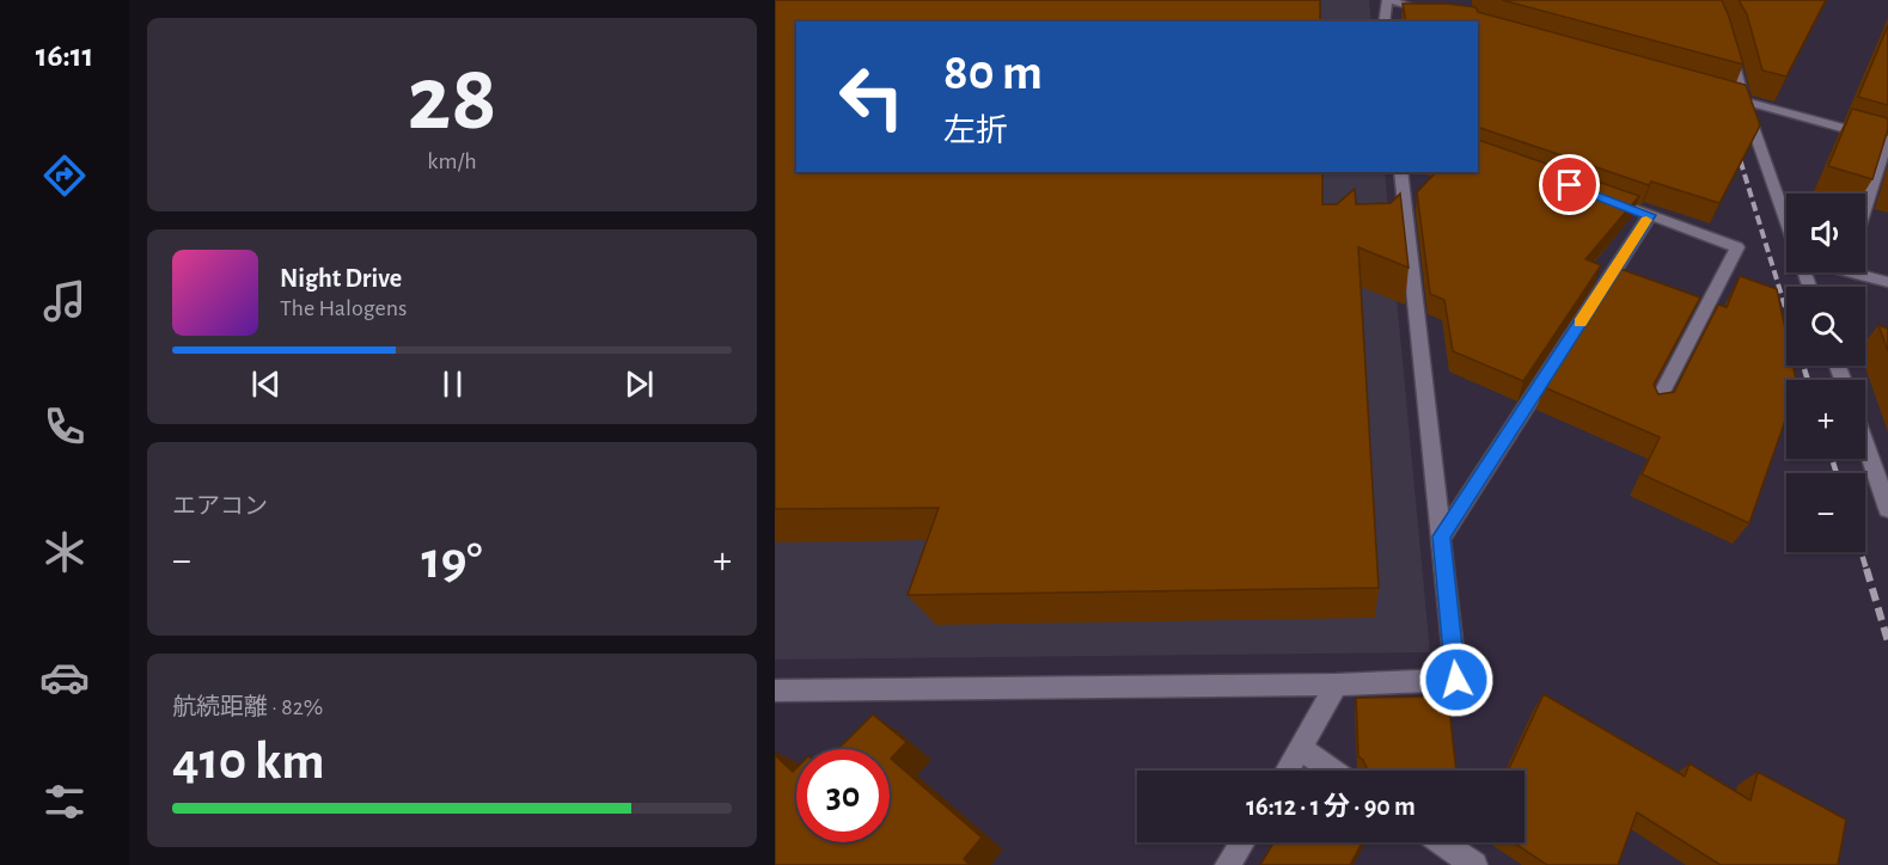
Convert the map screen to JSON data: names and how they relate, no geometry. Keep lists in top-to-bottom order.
{
  "page": {
    "tabs": "16:11",
    "tile": [
      ["28", "km/h"],
      "エアコン",
      ["航続距離 · 82%", "410 km"]
    ],
    "turn": ["80 m", "左折"],
    "map_buttons": ["+", "−"],
    "song": ["Night Drive", "The Halogens"],
    "heat": ["−", "19°", "+"],
    "limit": "30",
    "trip": "16:12 · 1 分 · 90 m"
  }
}
